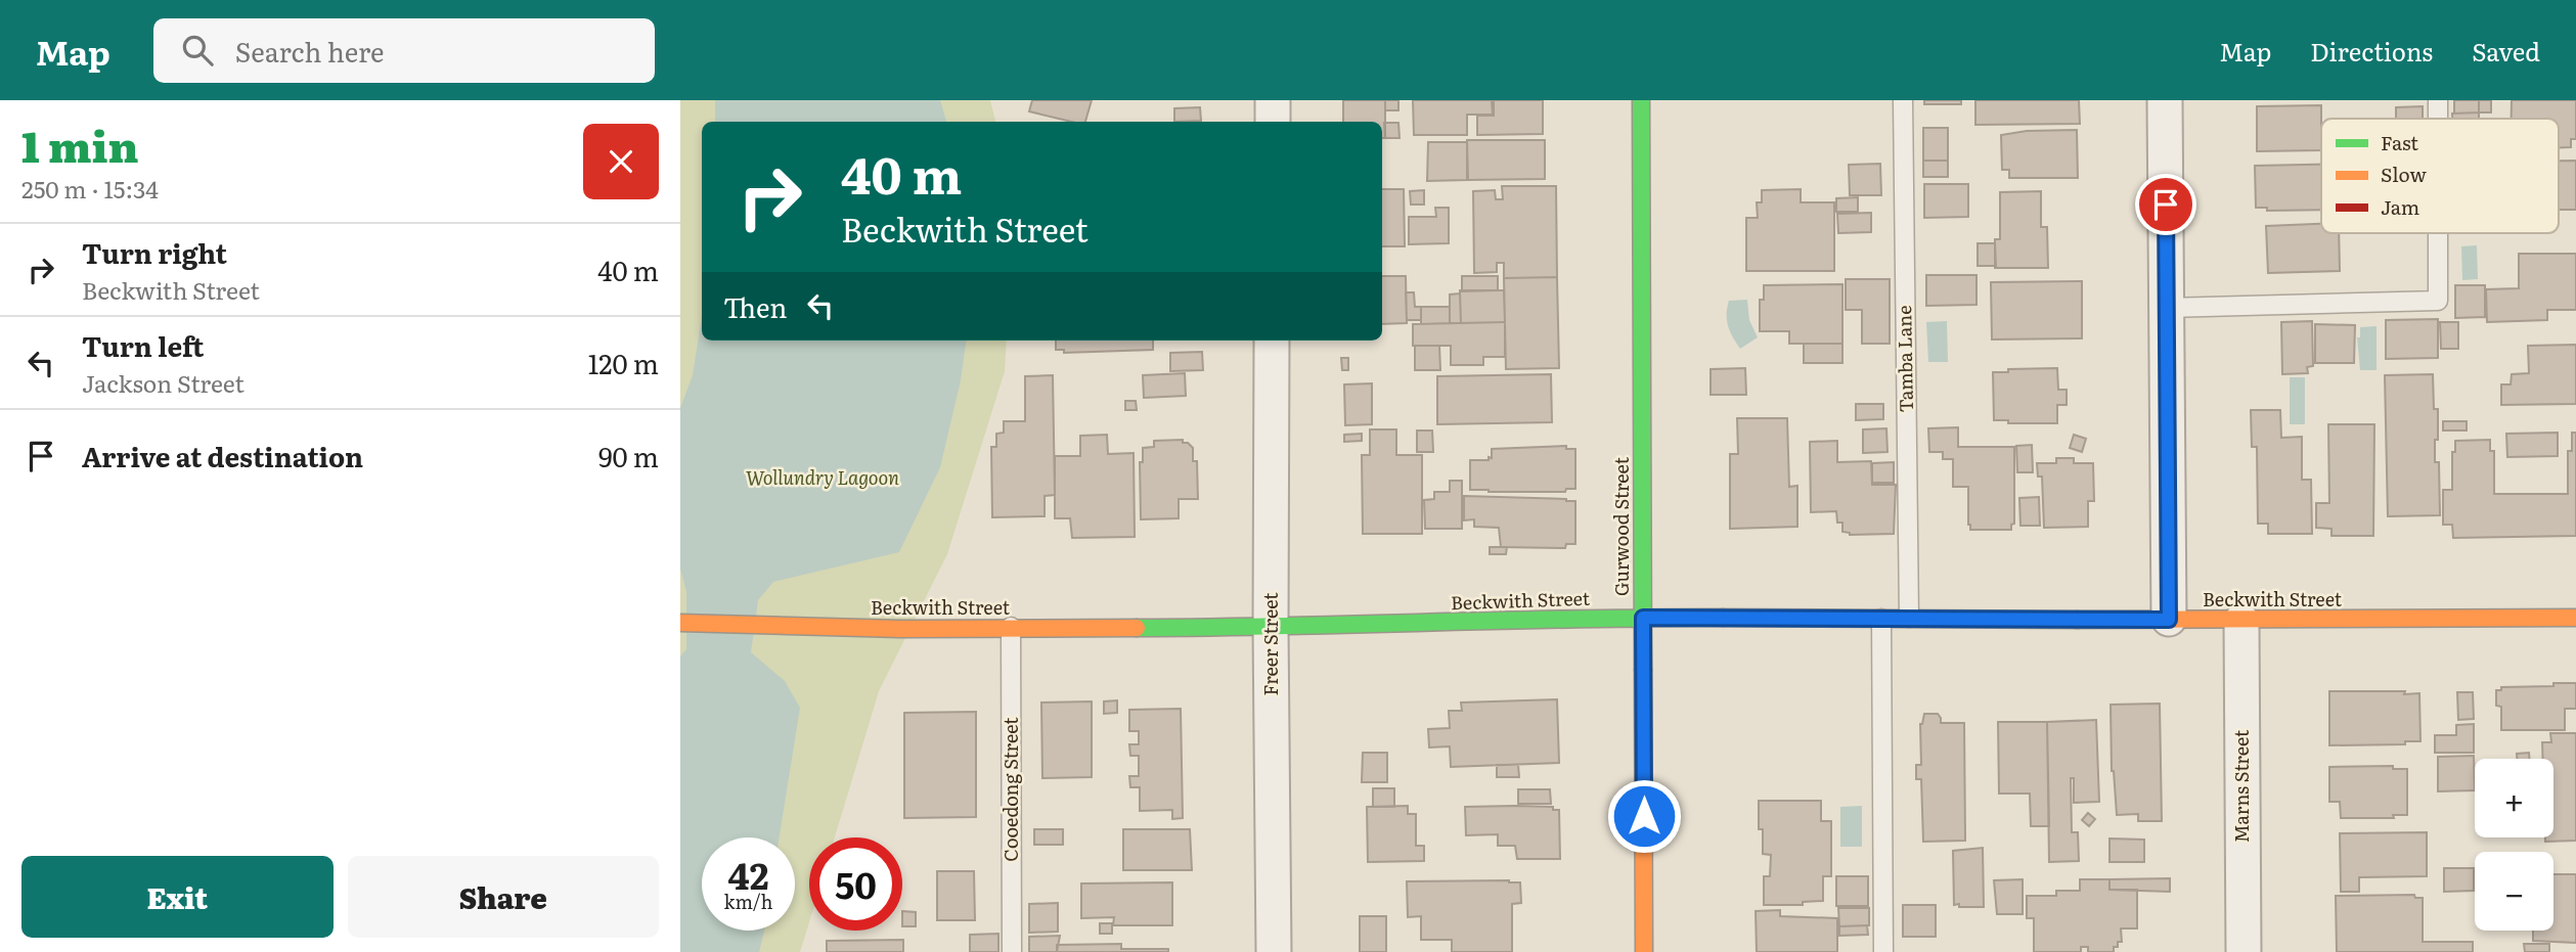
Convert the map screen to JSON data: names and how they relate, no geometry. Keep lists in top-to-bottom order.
{
  "streets": {
    "street": [
      "Gurwood Street",
      "Beckwith Street",
      "Freer Street",
      "Marns Street"
    ],
    "lane": ["Tamba Lane", "Cooedong Street"]
  },
  "crossings": [
    ["Tamba Lane", "Beckwith Street"],
    ["Gurwood Street", "Beckwith Street"],
    ["Beckwith Street", "Freer Street"],
    ["Beckwith Street", "Marns Street"],
    ["Beckwith Street", "Cooedong Street"]
  ],
  "parks": ["Wollundry Lagoon"],
  "legend": ["Fast", "Slow", "Jam"],
  "page": {
    "header": "Map",
    "search": "Search here",
    "nav": ["Map", "Directions", "Saved"],
    "heading": ["1 min", "250 m · 15:34"],
    "turn": ["40 m", "Beckwith Street"],
    "list": [
      {
        "name": "Turn right",
        "note": "Beckwith Street",
        "value": "40 m"
      },
      {
        "name": "Turn left",
        "note": "Jackson Street",
        "value": "120 m"
      },
      {
        "name": "Arrive at destination",
        "value": "90 m"
      }
    ],
    "then": "Then",
    "map_buttons": ["+", "−"],
    "speed": "42 km/h",
    "limit": "50",
    "buttons": ["Exit", "Share"]
  }
}
